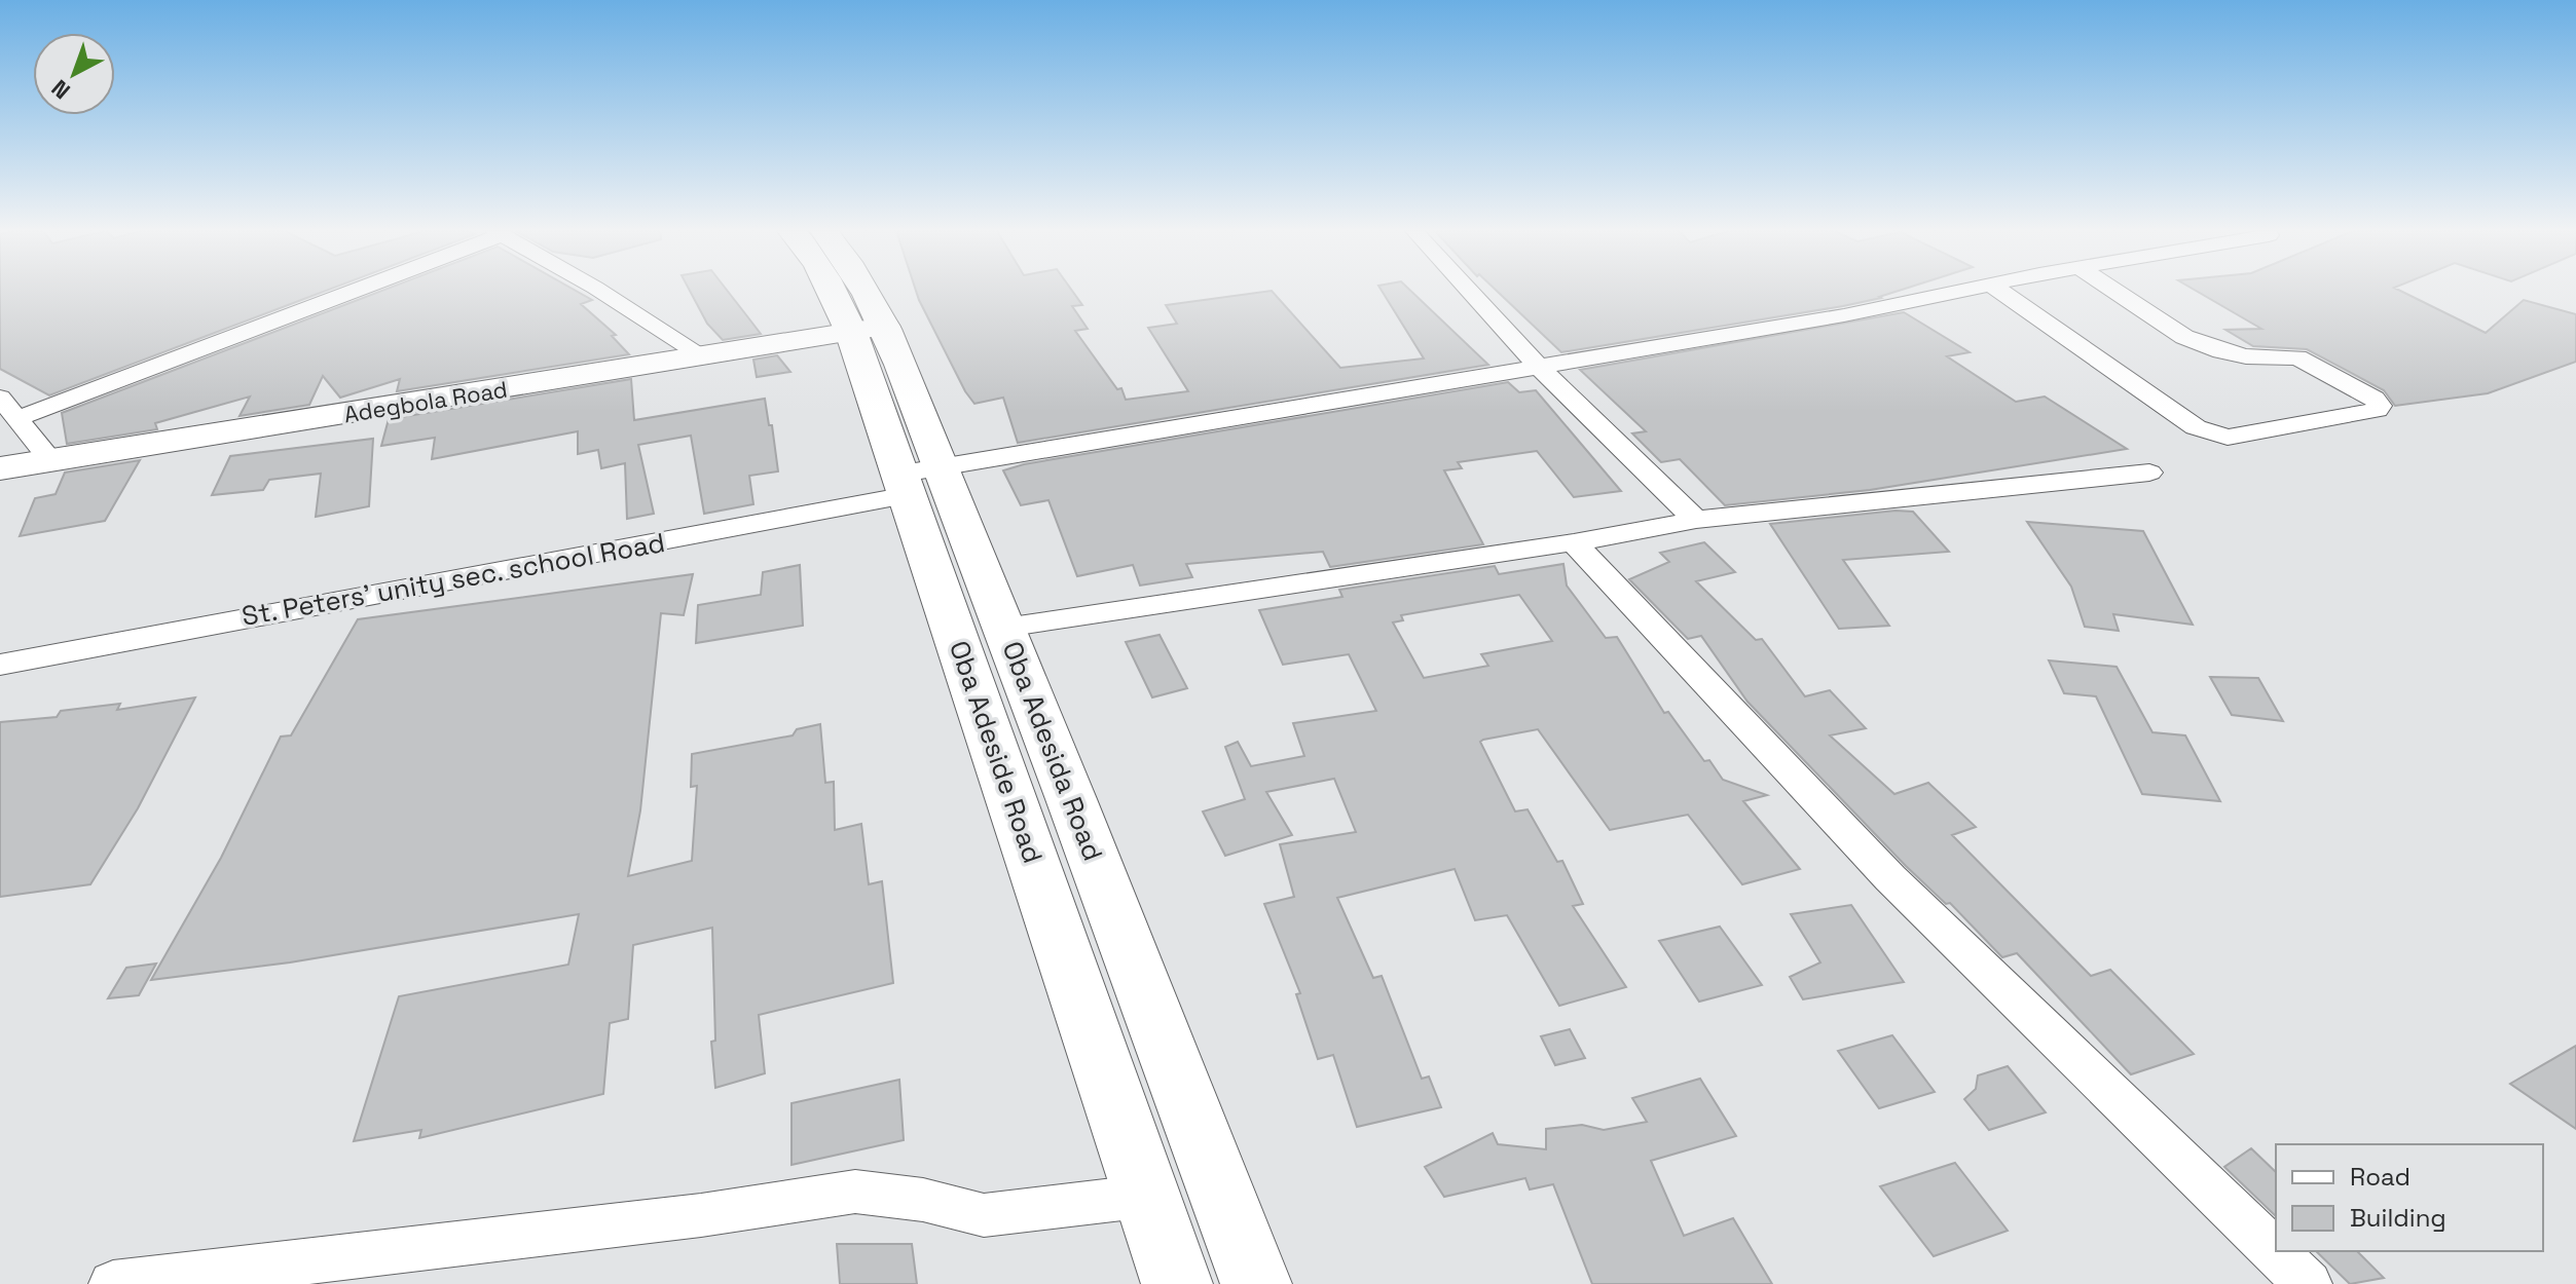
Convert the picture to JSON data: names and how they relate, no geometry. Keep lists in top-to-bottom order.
{
  "streets": {
    "main road": ["Oba Adesida Road", "Oba Adeside Road"],
    "street": ["Adegbola Road", "St. Peters' unity sec. school Road"]
  },
  "crossings": [
    ["Adegbola Road", "Oba Adesida Road"],
    ["St. Peters' unity sec. school Road", "Oba Adesida Road"],
    ["St. Peters' unity sec. school Road", "Oba Adeside Road"],
    ["Oba Adesida Road", "Oba Adeside Road"]
  ],
  "legend": ["Road", "Building"],
  "north": "bottom left"
}
